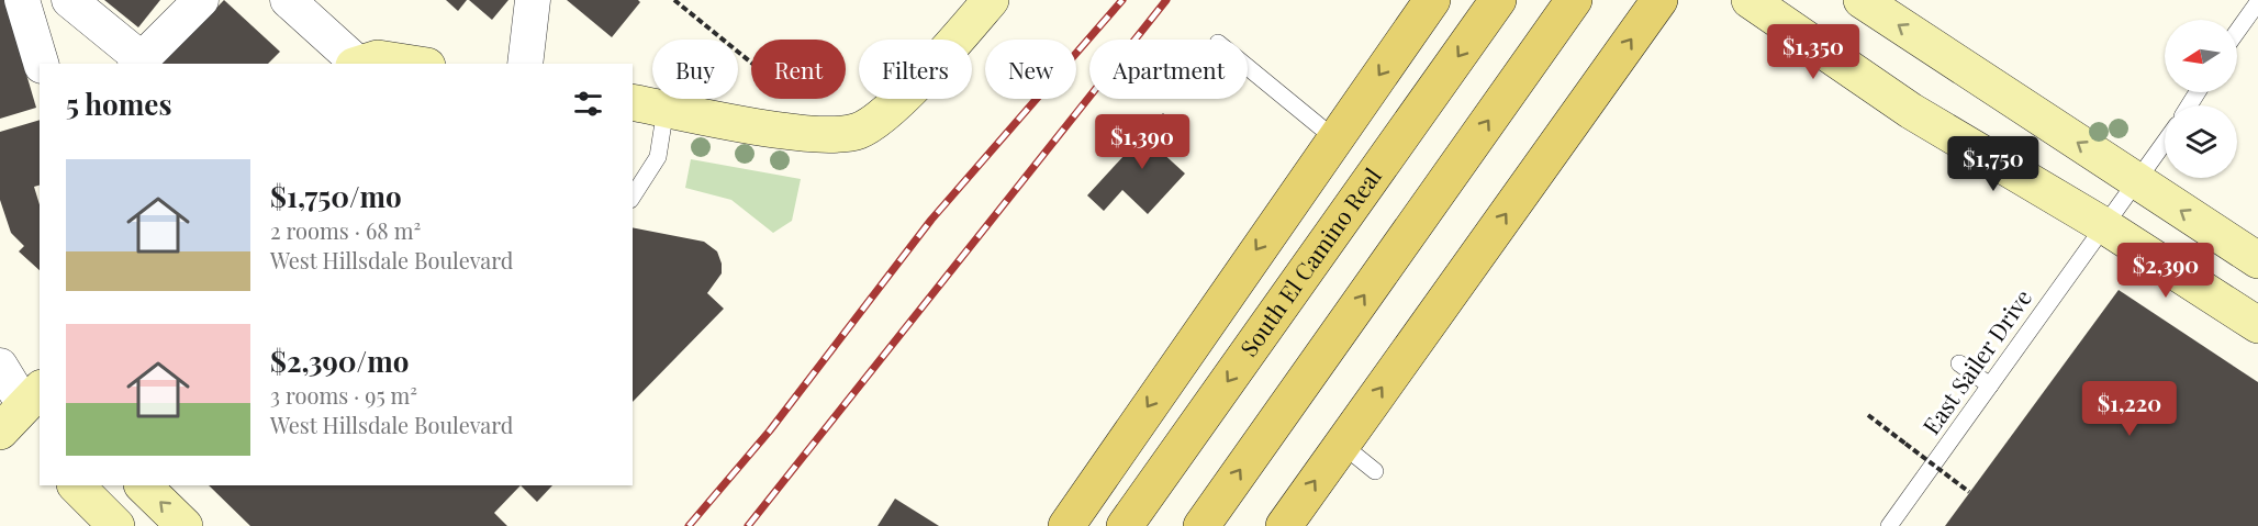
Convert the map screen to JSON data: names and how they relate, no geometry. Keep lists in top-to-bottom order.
{
  "streets": {
    "main road": ["South El Camino Real"],
    "lane": ["East Sailer Drive"]
  },
  "north": "left",
  "page": {
    "price": [
      "$1,350",
      "$1,390",
      "$1,750",
      "$2,390",
      "$1,220"
    ],
    "chip": [
      "Buy",
      "Rent",
      "Filters",
      "New",
      "Apartment"
    ],
    "heading": "5 homes",
    "list": [
      {
        "name": "$1,750/mo",
        "note": "2 rooms · 68 m² · West Hillsdale Boulevard"
      },
      {
        "name": "$2,390/mo",
        "note": "3 rooms · 95 m² · West Hillsdale Boulevard"
      }
    ]
  }
}
